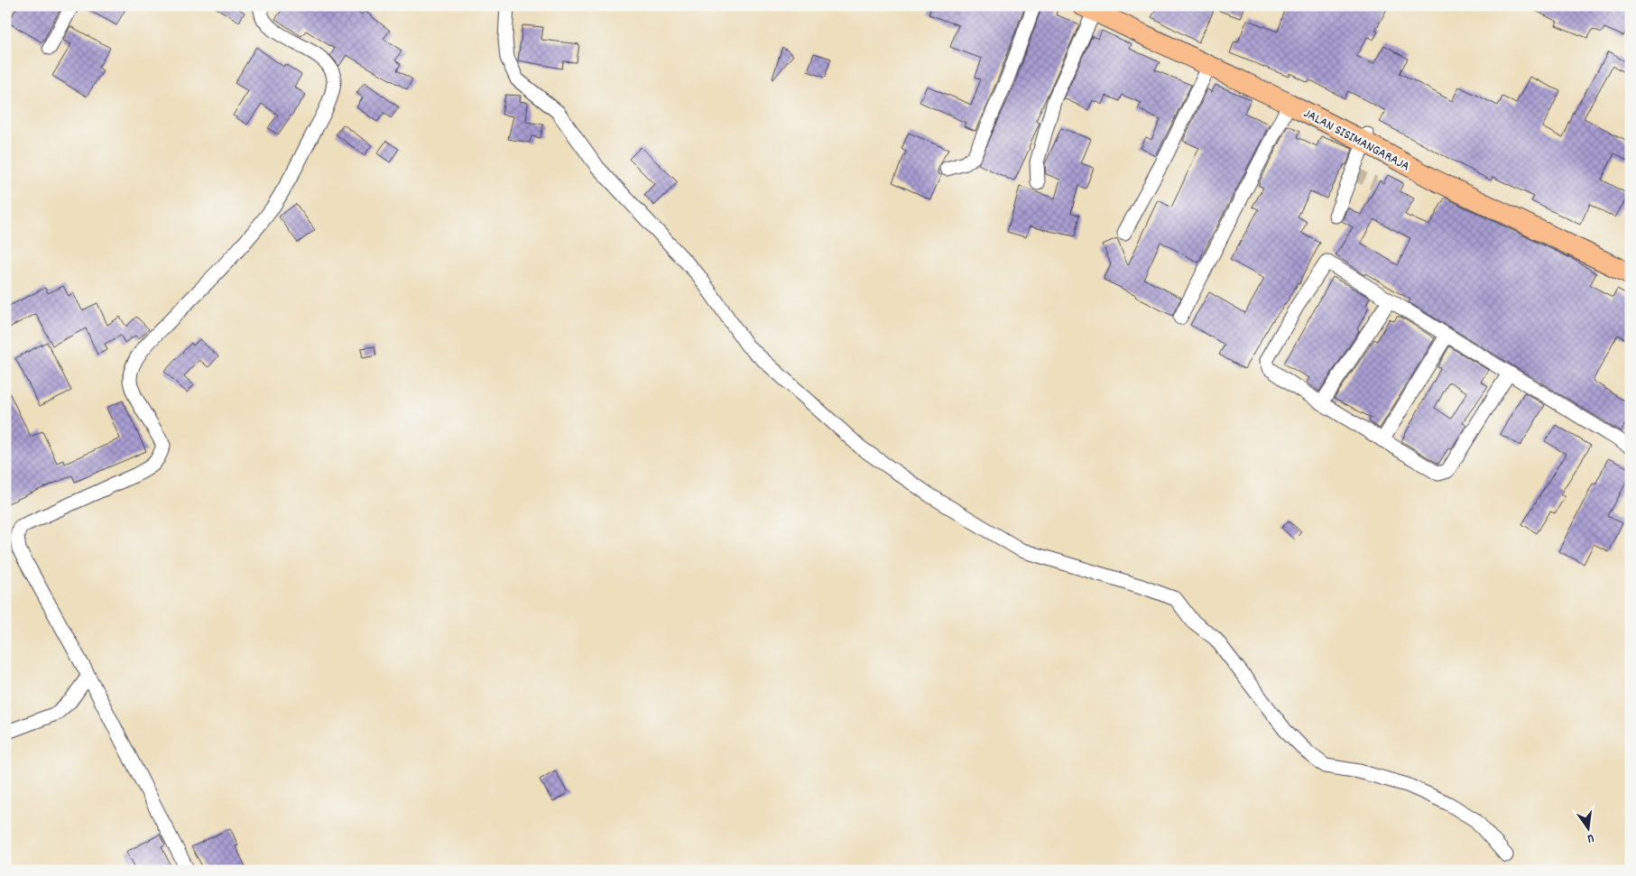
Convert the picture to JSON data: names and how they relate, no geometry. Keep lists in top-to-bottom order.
{
  "streets": {
    "highway": ["JALAN SISIMANGARAJA"]
  },
  "north": "bottom"
}
